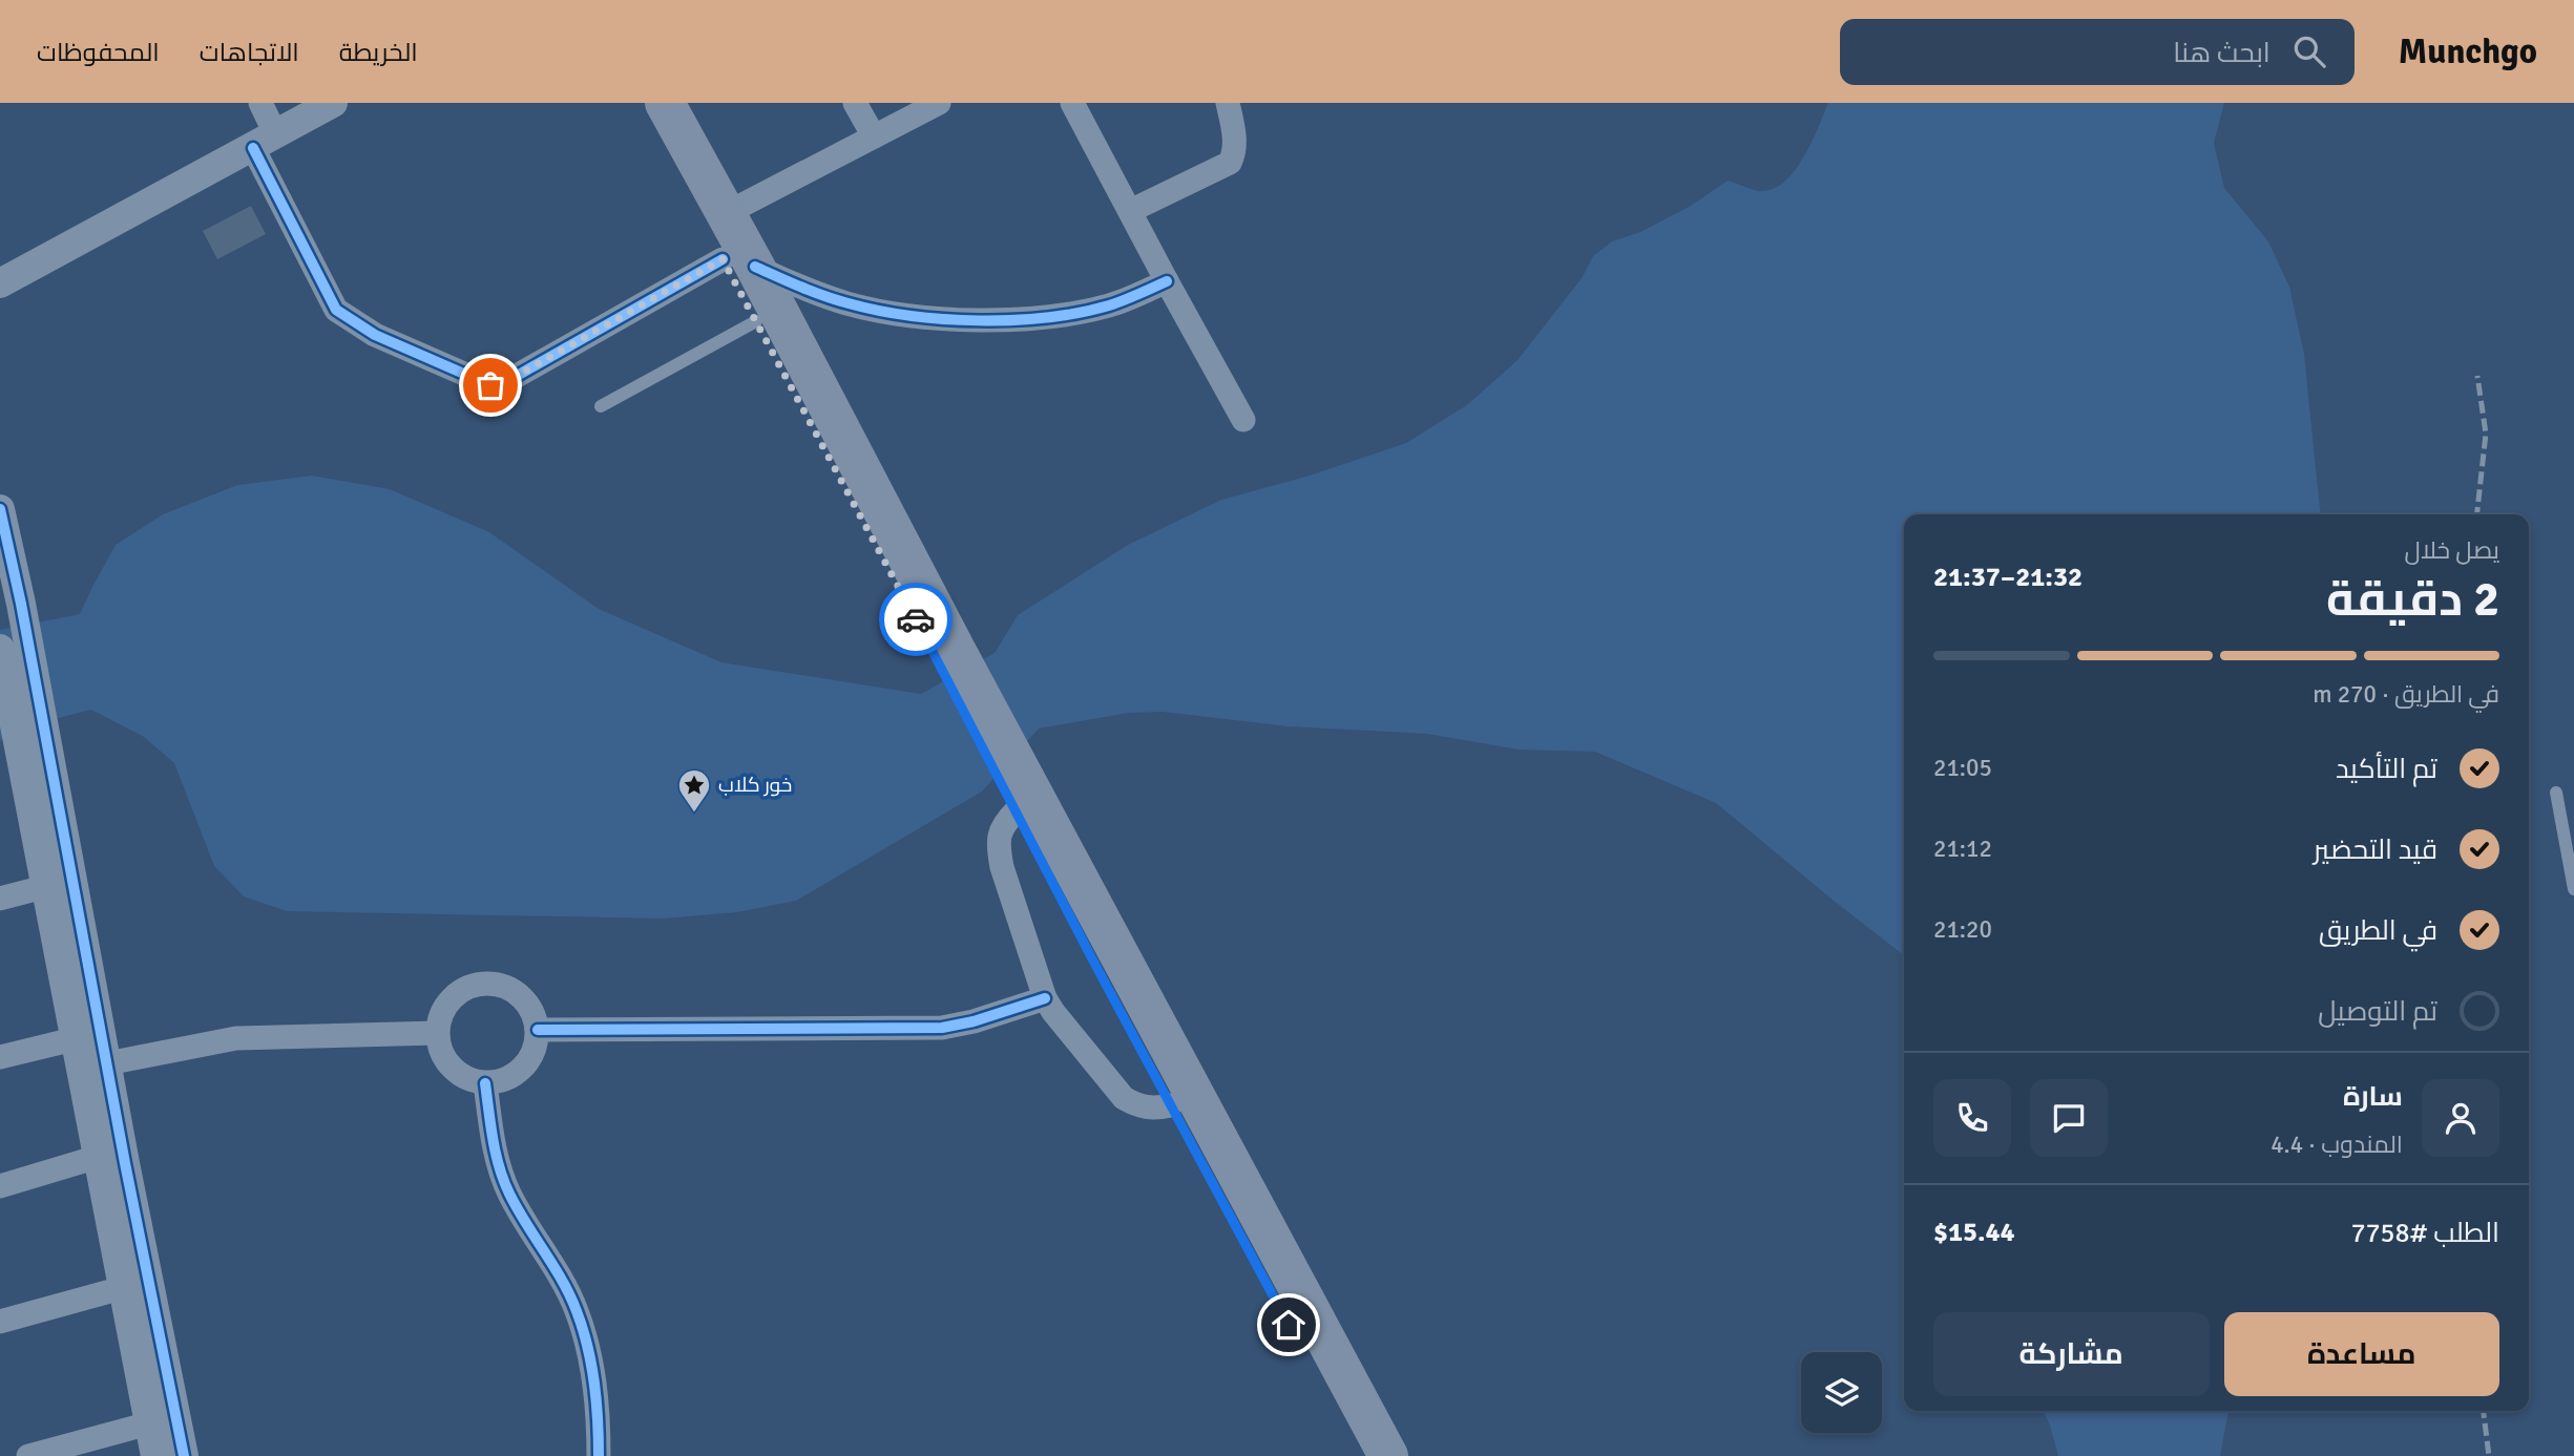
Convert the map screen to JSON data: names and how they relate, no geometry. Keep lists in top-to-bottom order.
{
  "places": {
    "place": ["خور كلاب"]
  },
  "page": {
    "header": "Munchgo",
    "search": "ابحث هنا",
    "nav": ["الخريطة", "الاتجاهات", "المحفوظات"],
    "heading": ["2 دقيقة", "يصل خلال", "21:32–21:37"],
    "panel": [
      "سارة",
      "المندوب · 4.4",
      "الطلب #7758",
      "$15.44"
    ],
    "bar": "في الطريق · 270 m",
    "list": [
      ["تم التأكيد", "21:05"],
      ["قيد التحضير", "21:12"],
      ["في الطريق", "21:20"],
      "تم التوصيل"
    ],
    "buttons": ["مساعدة", "مشاركة"]
  }
}
